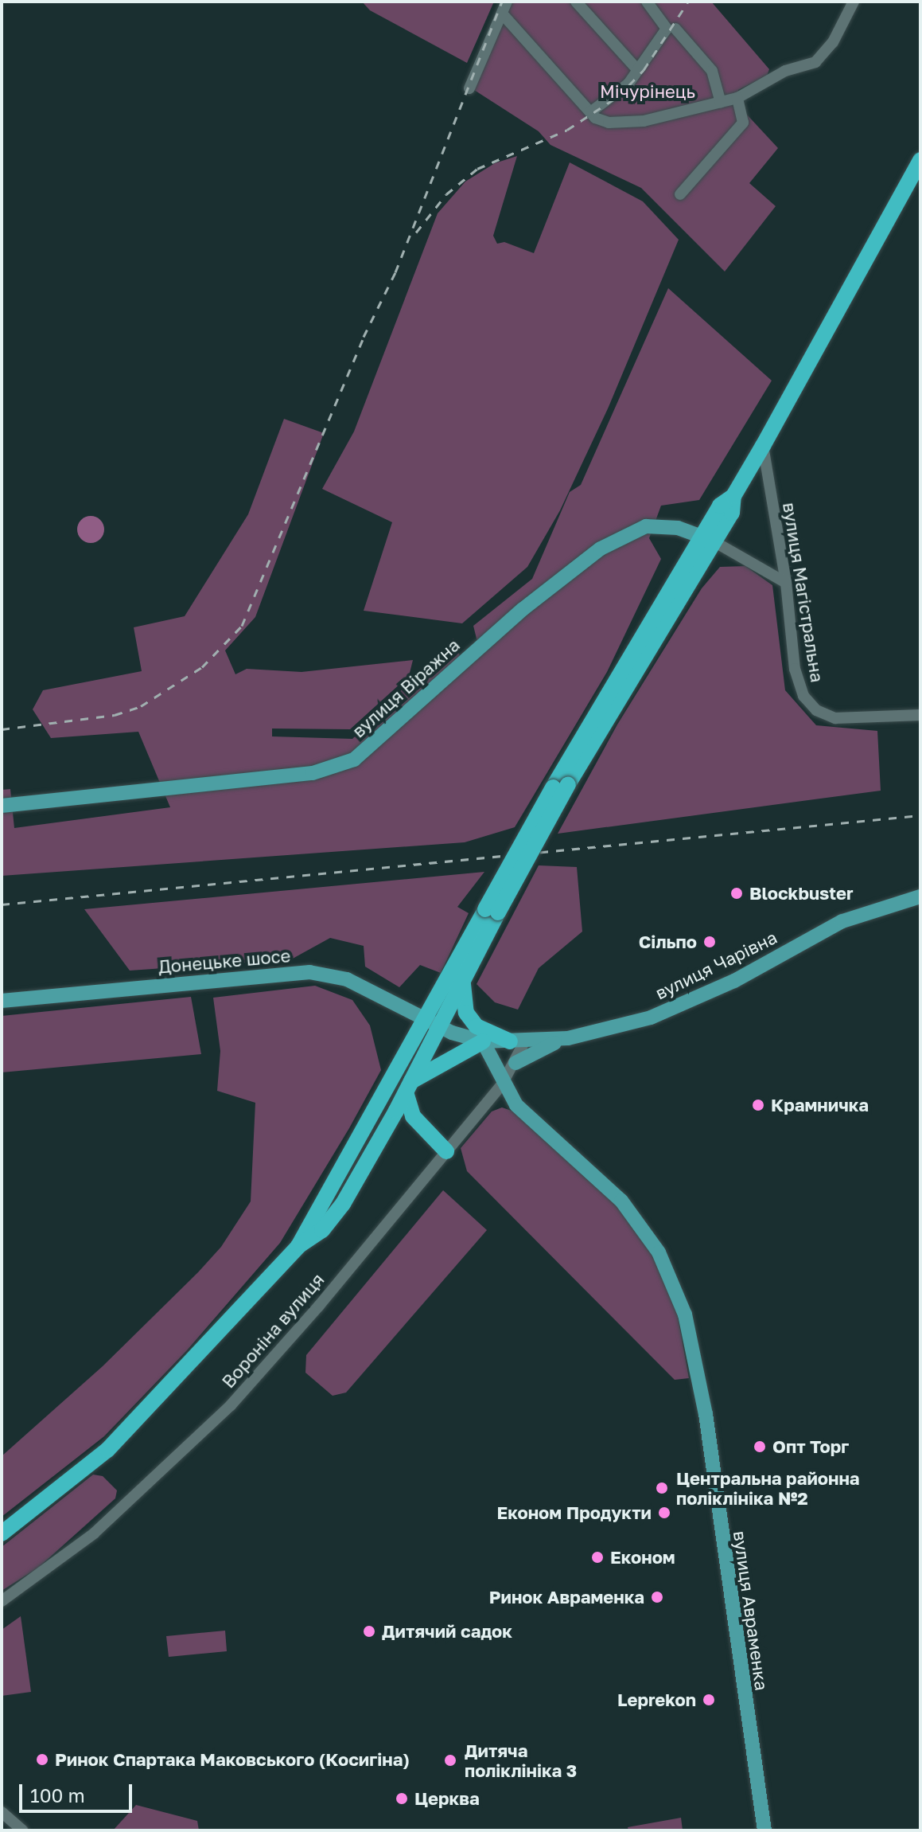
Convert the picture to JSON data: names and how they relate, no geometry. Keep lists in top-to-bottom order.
{
  "streets": {
    "main road": [
      "вулиця Віражна",
      "Донецьке шосе",
      "вулиця Чарівна",
      "вулиця Авраменка"
    ],
    "street": ["вулиця Магістральна", "Вороніна вулиця"]
  },
  "crossings": [
    ["вулиця Магістральна", "вулиця Віражна"],
    ["Донецьке шосе", "вулиця Чарівна"],
    ["Донецьке шосе", "вулиця Авраменка"],
    ["вулиця Чарівна", "Вороніна вулиця"],
    ["вулиця Чарівна", "вулиця Авраменка"],
    ["Вороніна вулиця", "вулиця Авраменка"]
  ],
  "parks": ["Мічурінець"],
  "places": [
    "Blockbuster",
    "Сільпо",
    "Крамничка",
    "Опт Торг",
    "Центральна районна поліклініка №2",
    "Економ Продукти",
    "Економ",
    "Ринок Авраменка",
    "Дитячий садок",
    "Leprekon",
    "Ринок Спартака Маковського (Косигіна)",
    "Дитяча поліклініка 3",
    "Церква"
  ],
  "scale_bar": "100 m"
}
